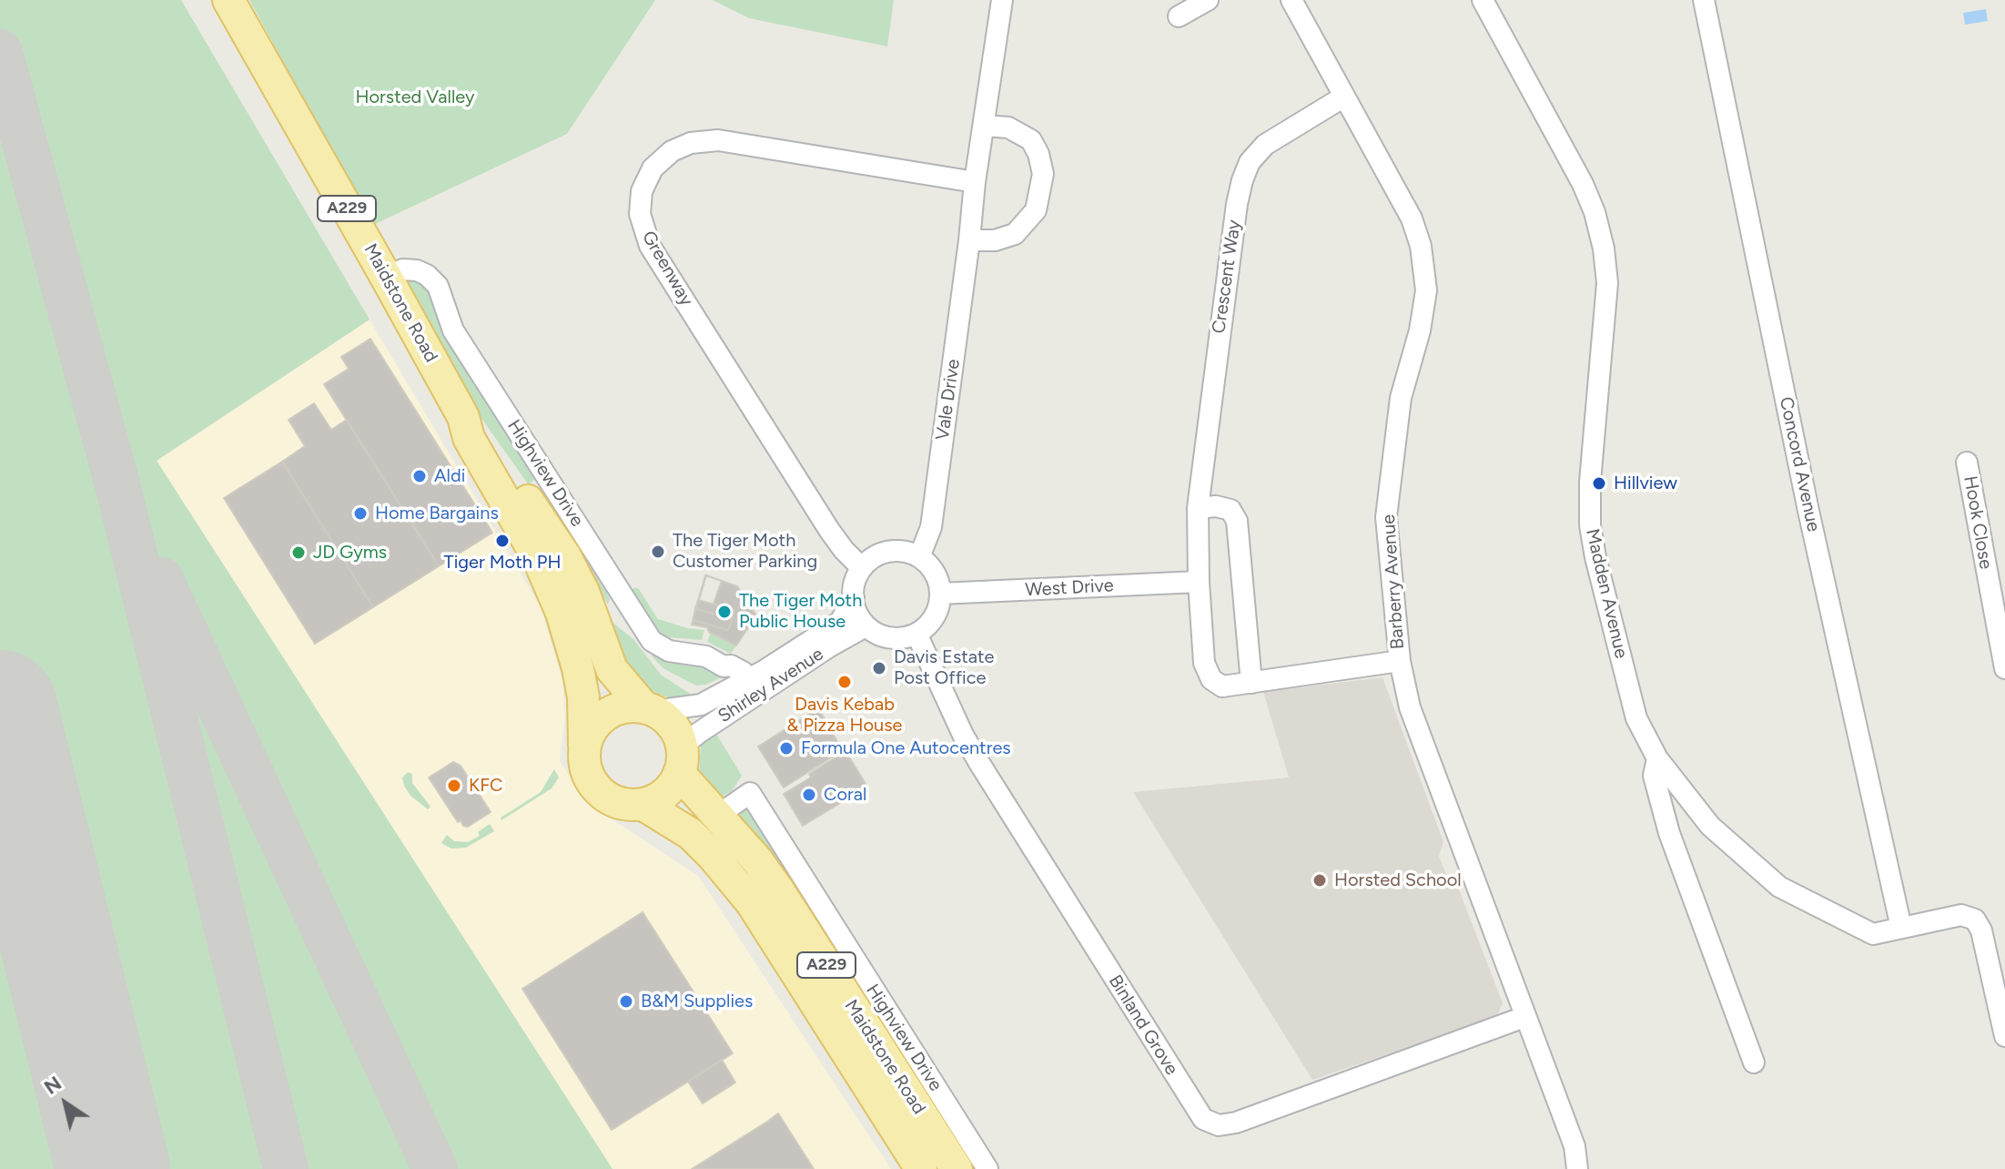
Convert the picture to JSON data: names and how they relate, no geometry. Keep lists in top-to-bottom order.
{
  "streets": {
    "main road": ["A229", "Maidstone Road"],
    "street": [
      "Greenway",
      "Crescent Way",
      "Vale Drive",
      "Concord Avenue",
      "Highview Drive",
      "Hook Close",
      "Barberry Avenue",
      "West Drive",
      "Madden Avenue",
      "Shirley Avenue",
      "Binland Grove"
    ]
  },
  "crossings": [
    ["A229", "Maidstone Road"],
    ["A229", "Shirley Avenue"],
    ["Greenway", "Vale Drive"],
    ["Greenway", "West Drive"],
    ["Greenway", "Shirley Avenue"],
    ["Greenway", "Binland Grove"],
    ["Crescent Way", "Barberry Avenue"],
    ["Crescent Way", "West Drive"],
    ["Maidstone Road", "Highview Drive"],
    ["Maidstone Road", "Shirley Avenue"],
    ["Vale Drive", "West Drive"],
    ["Vale Drive", "Shirley Avenue"],
    ["Vale Drive", "Binland Grove"],
    ["Highview Drive", "Shirley Avenue"],
    ["Barberry Avenue", "Binland Grove"],
    ["West Drive", "Shirley Avenue"],
    ["West Drive", "Binland Grove"],
    ["Shirley Avenue", "Binland Grove"]
  ],
  "parks": ["Horsted Valley"],
  "places": [
    "Aldi",
    "Hillview",
    "Home Bargains",
    "Tiger Moth PH",
    "The Tiger Moth Customer Parking",
    "JD Gyms",
    "The Tiger Moth Public House",
    "Davis Estate Post Office",
    "Davis Kebab & Pizza House",
    "Formula One Autocentres",
    "KFC",
    "Coral",
    "Horsted School",
    "B&M Supplies"
  ],
  "north": "top left"
}
